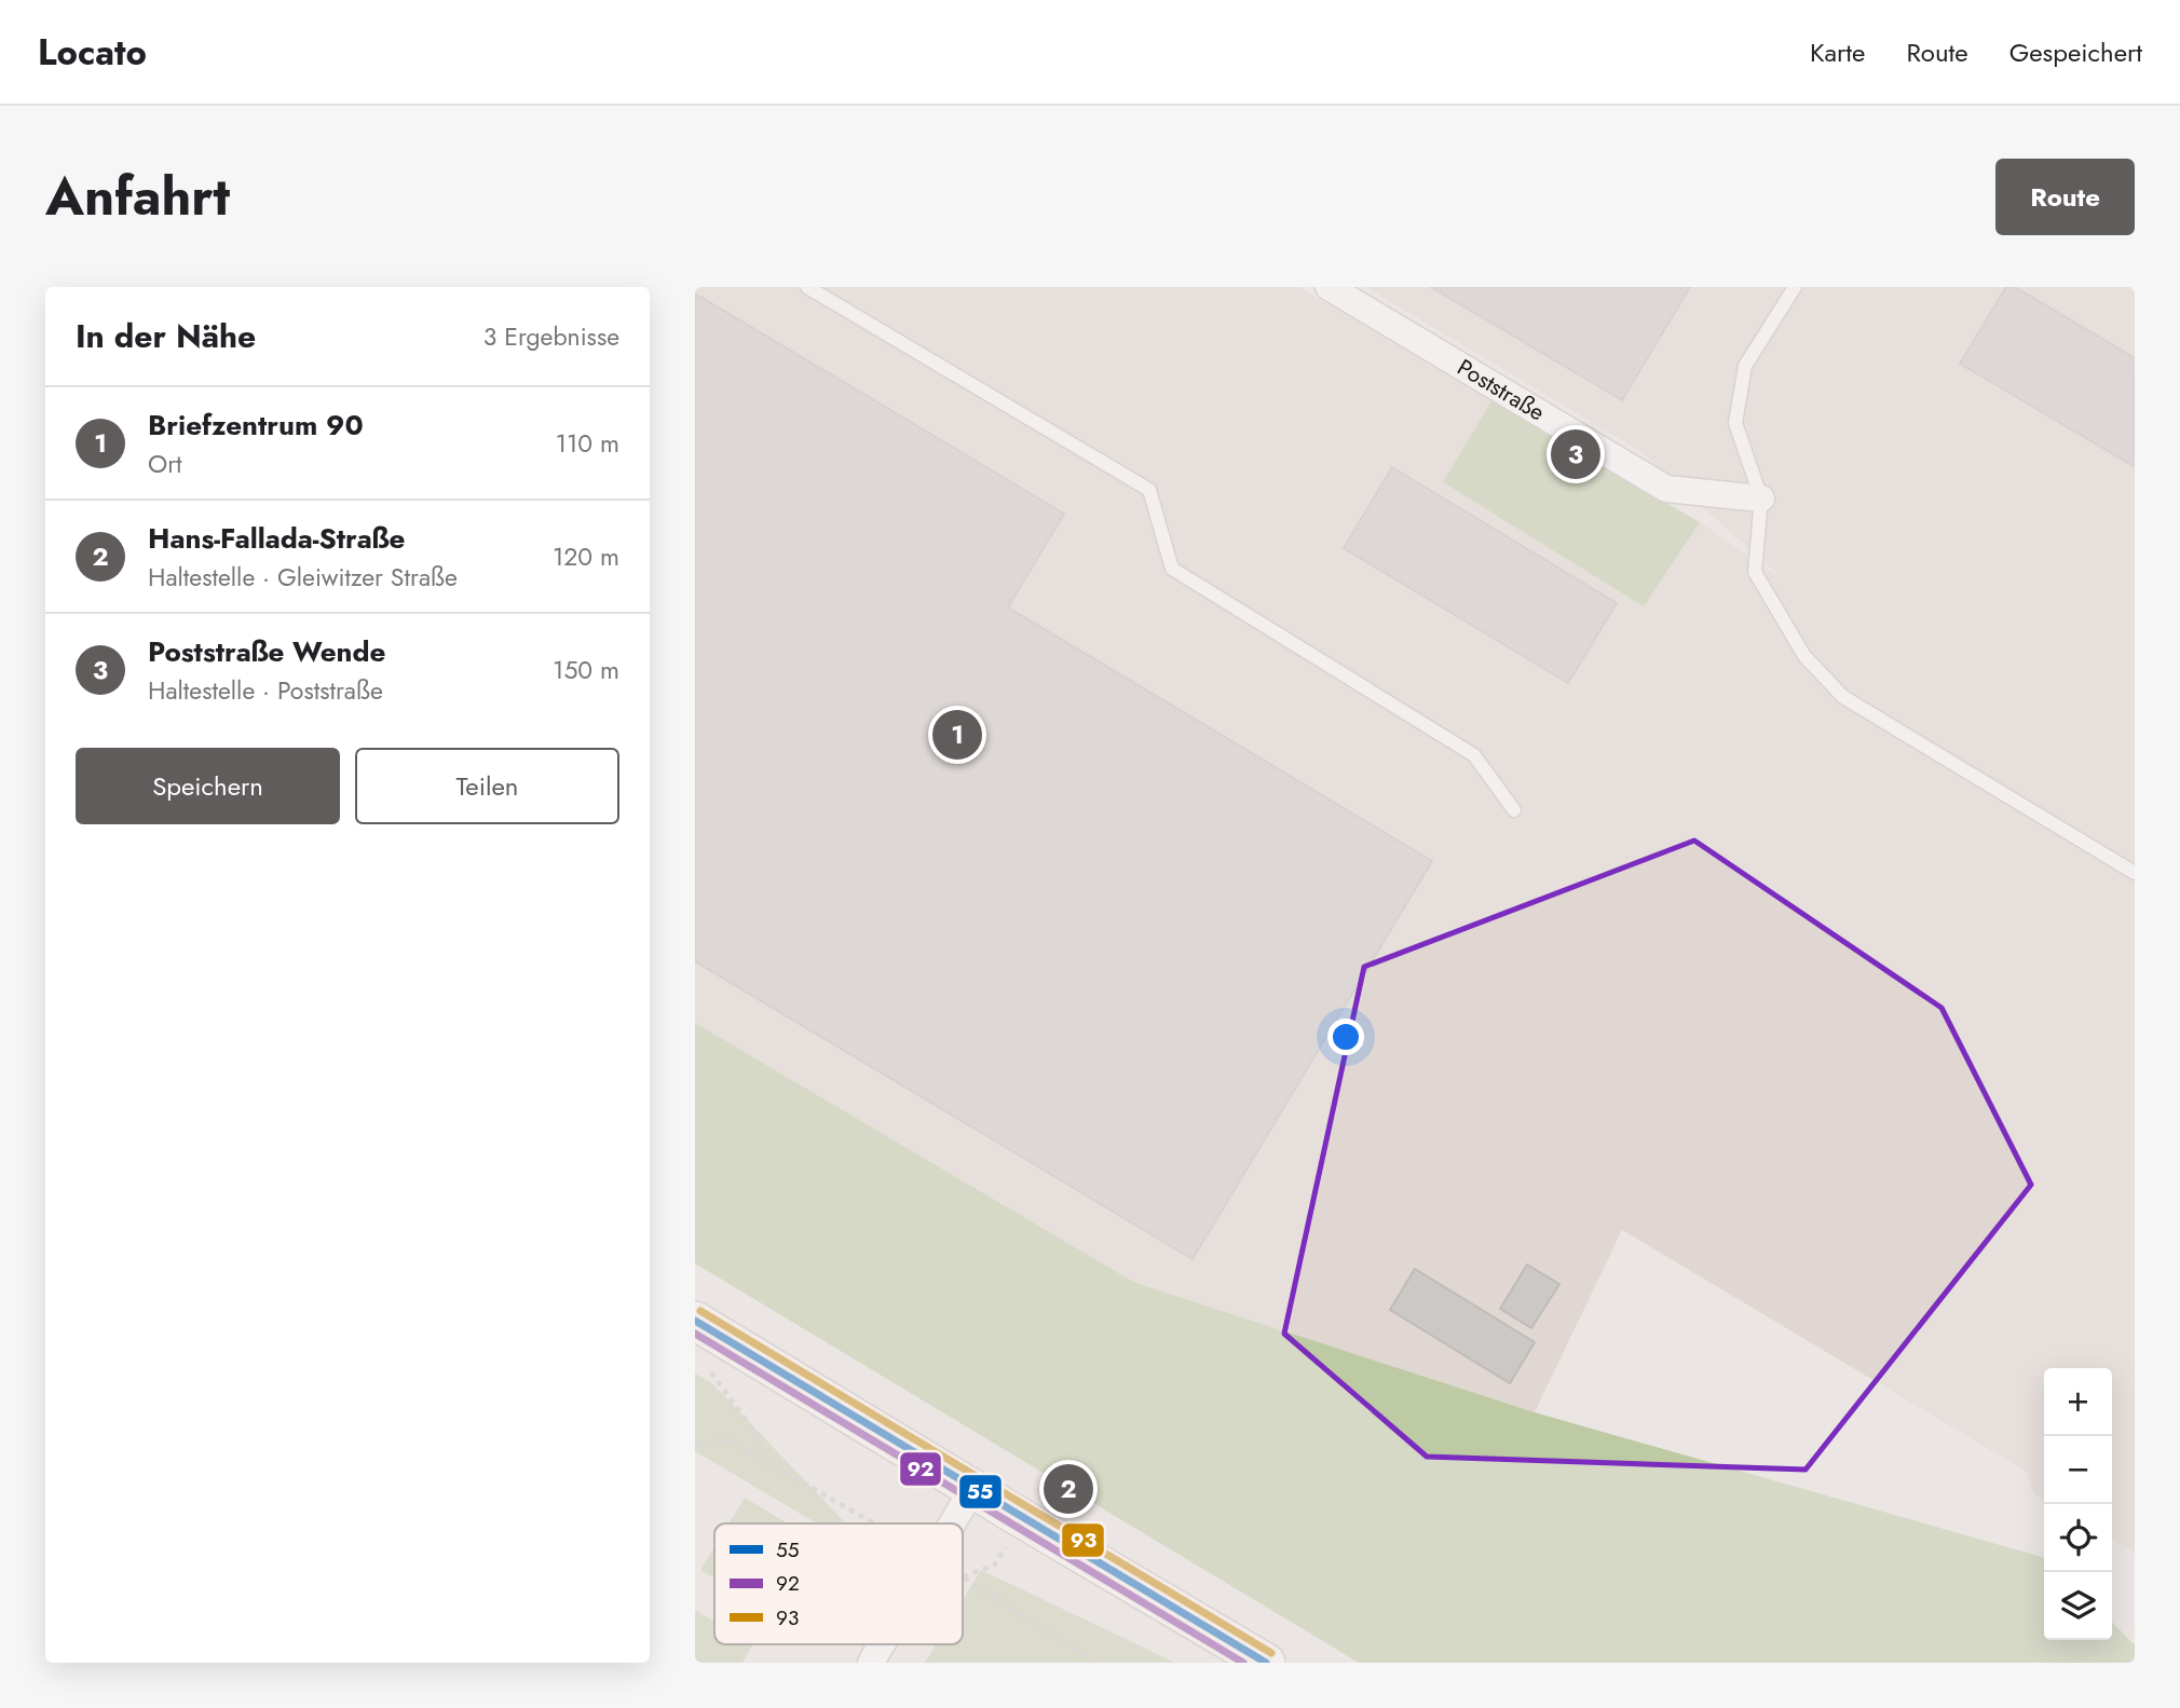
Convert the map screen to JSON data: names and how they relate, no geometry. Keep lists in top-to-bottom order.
{
  "streets": {
    "street": ["Poststraße"]
  },
  "lines": ["transit line 93", "transit line 55", "transit line 92"],
  "legend": ["55", "92", "93"],
  "page": {
    "header": "Locato",
    "nav": ["Karte", "Route", "Gespeichert"],
    "title": "Anfahrt",
    "buttons": [
      "Route",
      ["Speichern", "Teilen"]
    ],
    "heading": ["In der Nähe", "3 Ergebnisse"],
    "list": [
      {
        "mark": "1",
        "name": "Briefzentrum 90",
        "note": "Ort",
        "value": "110 m"
      },
      {
        "mark": "2",
        "name": "Hans-Fallada-Straße",
        "note": "Haltestelle · Gleiwitzer Straße",
        "value": "120 m"
      },
      {
        "mark": "3",
        "name": "Poststraße Wende",
        "note": "Haltestelle · Poststraße",
        "value": "150 m"
      }
    ],
    "pins": ["3", "1", "2"],
    "map_buttons": ["+", "−"]
  }
}
